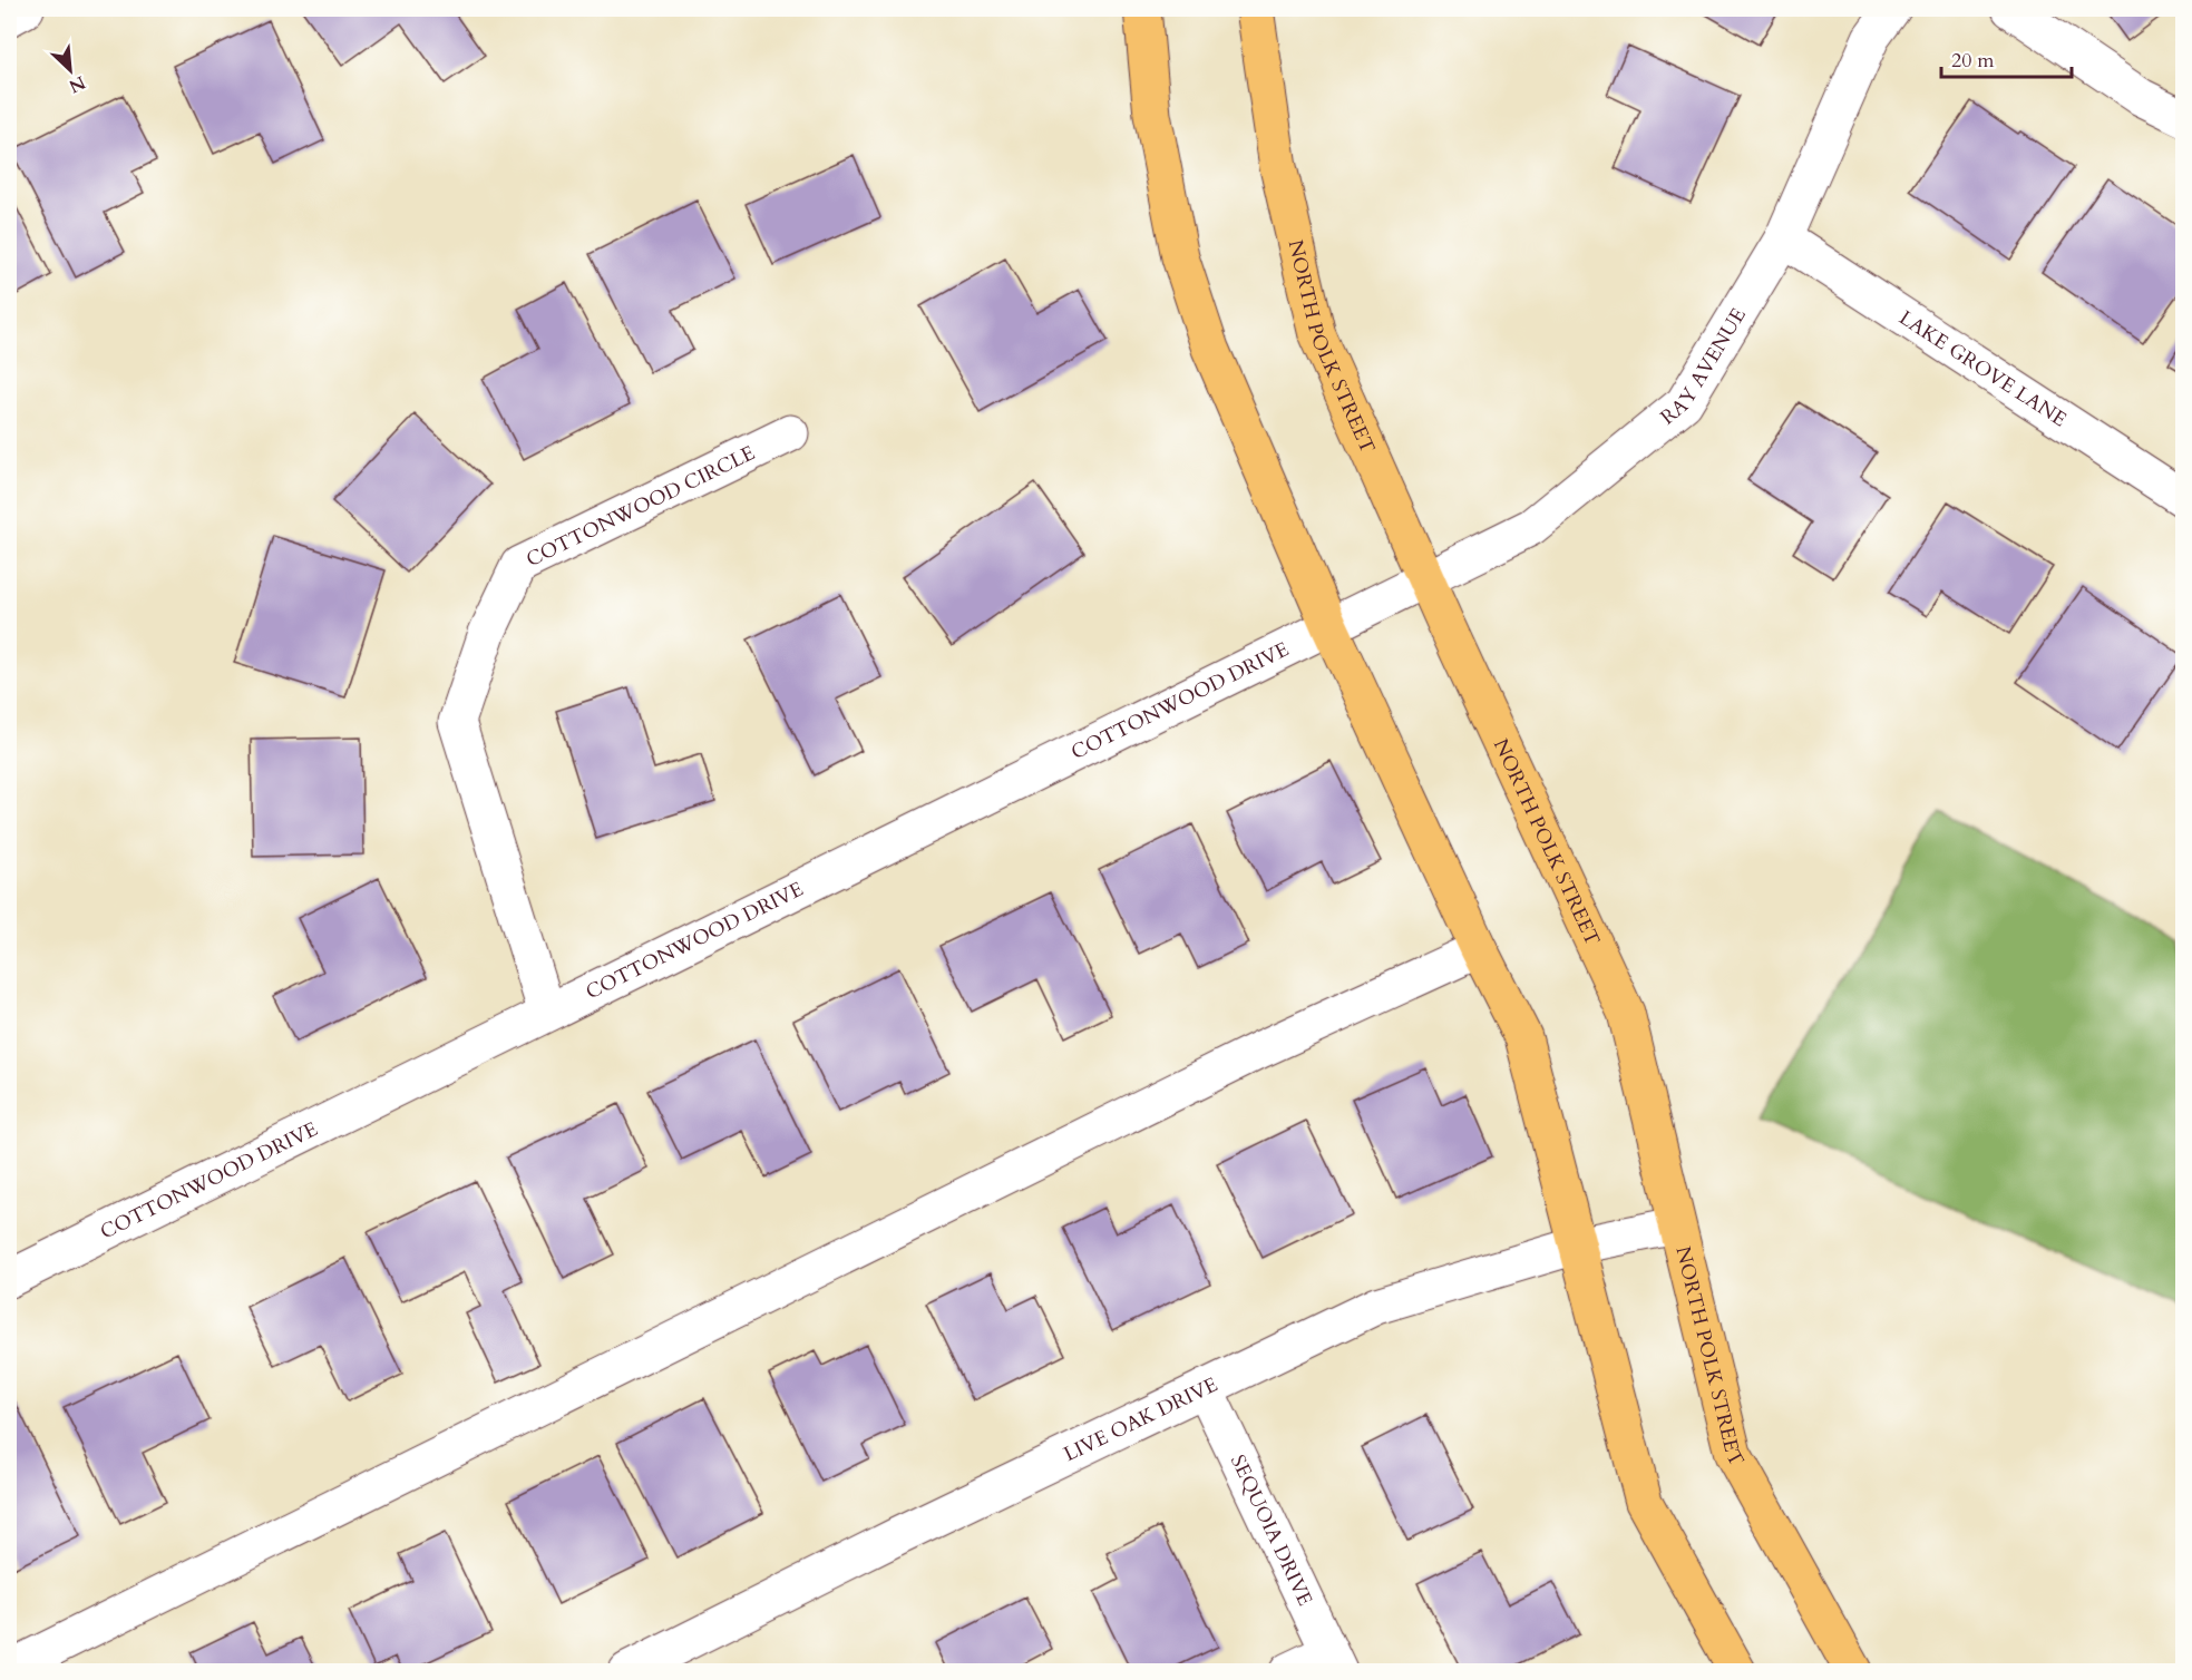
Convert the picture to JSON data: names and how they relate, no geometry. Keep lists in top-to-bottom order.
{
  "streets": {
    "main road": ["NORTH POLK STREET"],
    "street": [
      "RAY AVENUE",
      "LAKE GROVE LANE",
      "COTTONWOOD CIRCLE",
      "COTTONWOOD DRIVE",
      "LIVE OAK DRIVE",
      "SEQUOIA DRIVE"
    ]
  },
  "crossings": [
    ["NORTH POLK STREET", "RAY AVENUE"],
    ["NORTH POLK STREET", "LIVE OAK DRIVE"],
    ["RAY AVENUE", "LAKE GROVE LANE"],
    ["RAY AVENUE", "COTTONWOOD DRIVE"],
    ["COTTONWOOD CIRCLE", "COTTONWOOD DRIVE"],
    ["LIVE OAK DRIVE", "SEQUOIA DRIVE"]
  ],
  "scale_bar": "20 m",
  "north": "bottom right"
}
